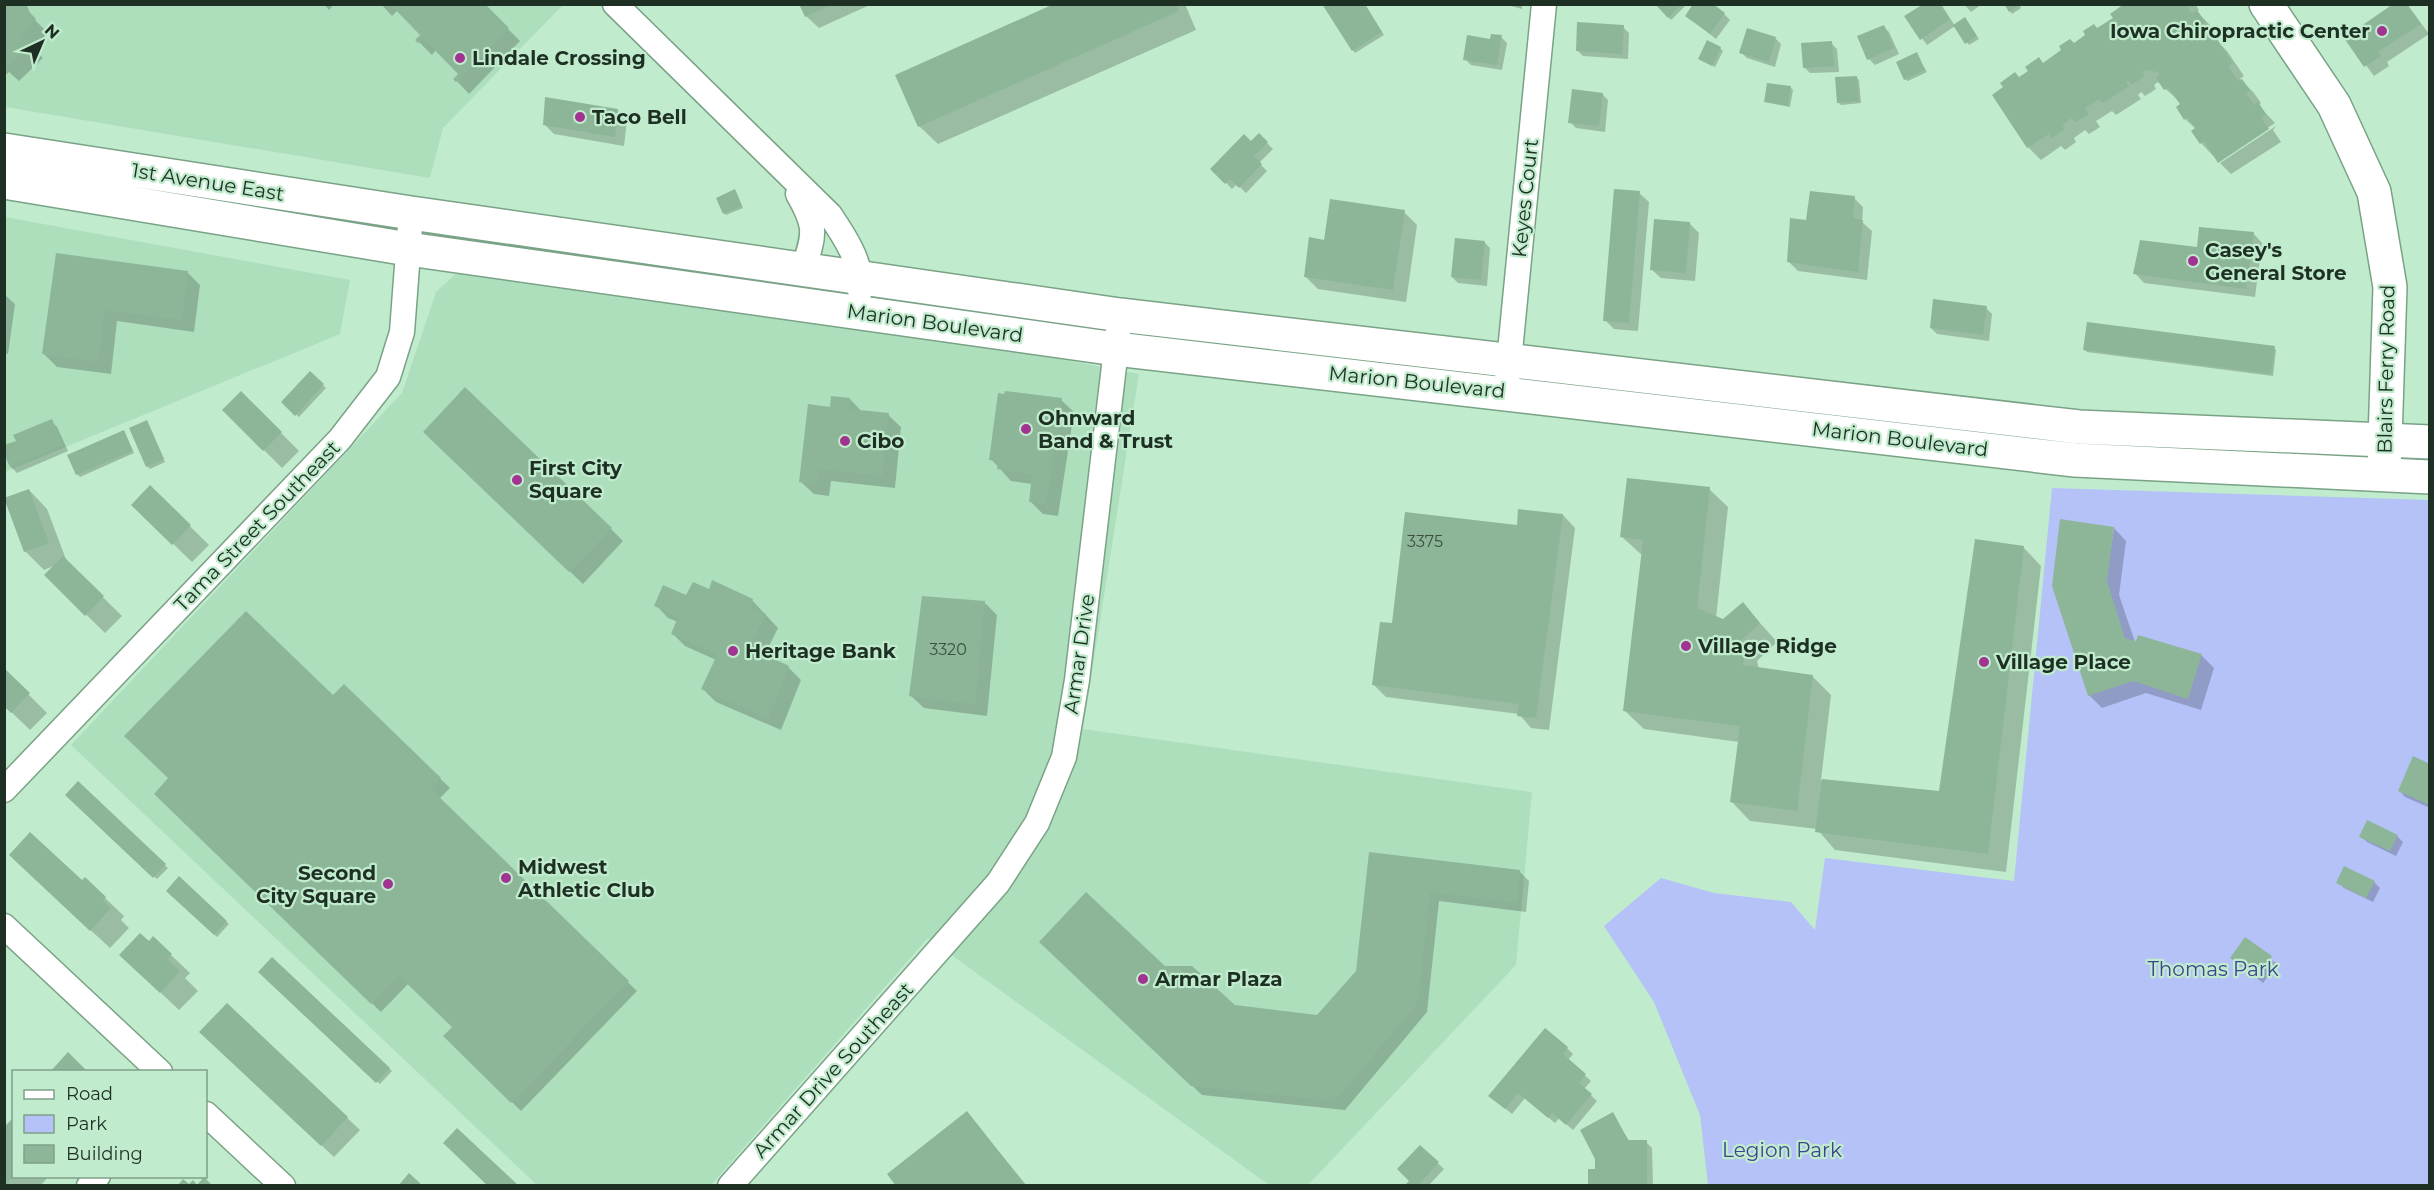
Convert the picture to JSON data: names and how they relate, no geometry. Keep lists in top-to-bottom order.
{
  "streets": {
    "main road": ["1st Avenue East", "Marion Boulevard", "Blairs Ferry Road"],
    "street": [
      "Keyes Court",
      "Tama Street Southeast",
      "Armar Drive",
      "Armar Drive Southeast"
    ]
  },
  "crossings": [
    ["1st Avenue East", "Marion Boulevard"],
    ["1st Avenue East", "Tama Street Southeast"],
    ["Keyes Court", "Marion Boulevard"],
    ["Marion Boulevard", "Blairs Ferry Road"],
    ["Marion Boulevard", "Tama Street Southeast"],
    ["Marion Boulevard", "Armar Drive"],
    ["Armar Drive", "Armar Drive Southeast"]
  ],
  "parks": ["Thomas Park", "Legion Park"],
  "places": [
    "Iowa Chiropractic Center",
    "Lindale Crossing",
    "Taco Bell",
    "Casey's General Store",
    "Ohnward Band & Trust",
    "Cibo",
    "First City Square",
    "Village Ridge",
    "Heritage Bank",
    "Village Place",
    "Midwest Athletic Club",
    "Second City Square",
    "Armar Plaza"
  ],
  "house_numbers": ["3375", "3320"],
  "legend": ["Road", "Park", "Building"],
  "north": "top right"
}
